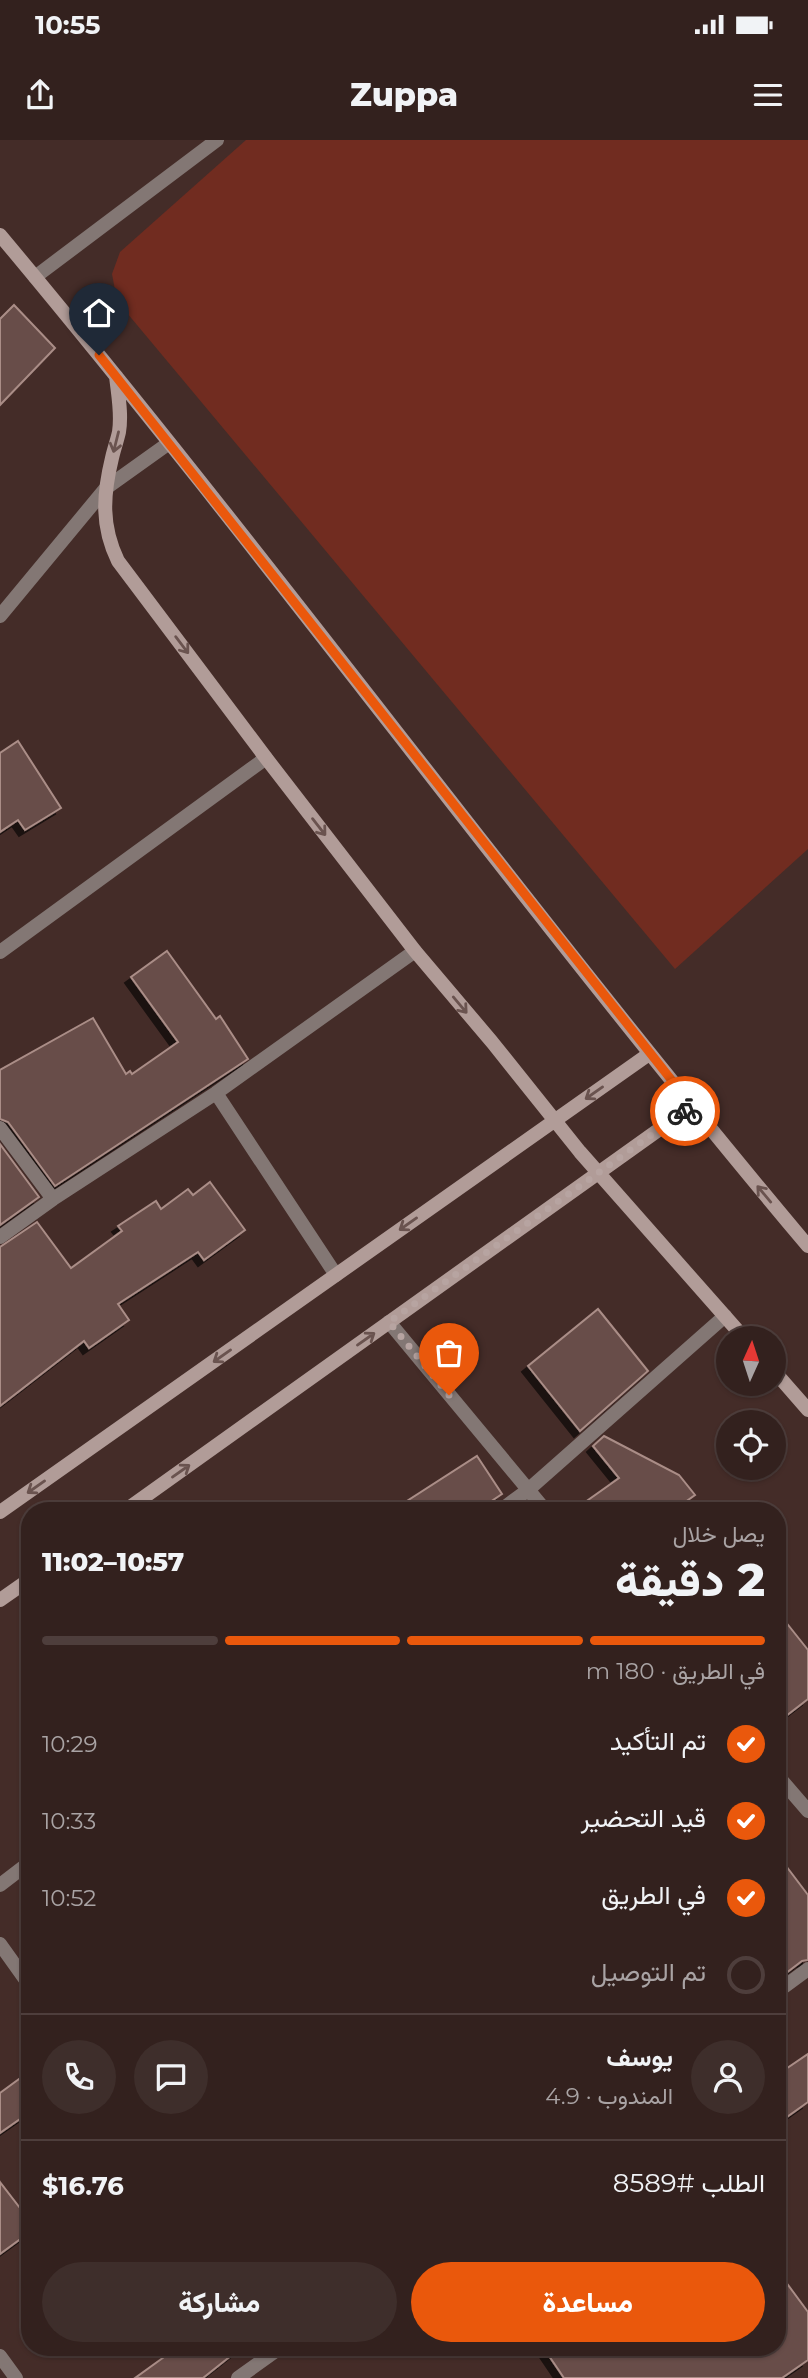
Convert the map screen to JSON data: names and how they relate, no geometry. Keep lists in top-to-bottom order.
{
  "north": "top",
  "page": {
    "status": "10:55",
    "header": "Zuppa",
    "heading": ["2 دقيقة", "يصل خلال", "10:57–11:02"],
    "panel": [
      "يوسف",
      "المندوب · 4.9",
      "الطلب #8589",
      "$16.76"
    ],
    "bar": "في الطريق · 180 m",
    "list": [
      ["تم التأكيد", "10:29"],
      ["قيد التحضير", "10:33"],
      ["في الطريق", "10:52"],
      "تم التوصيل"
    ],
    "buttons": ["مساعدة", "مشاركة"]
  }
}
